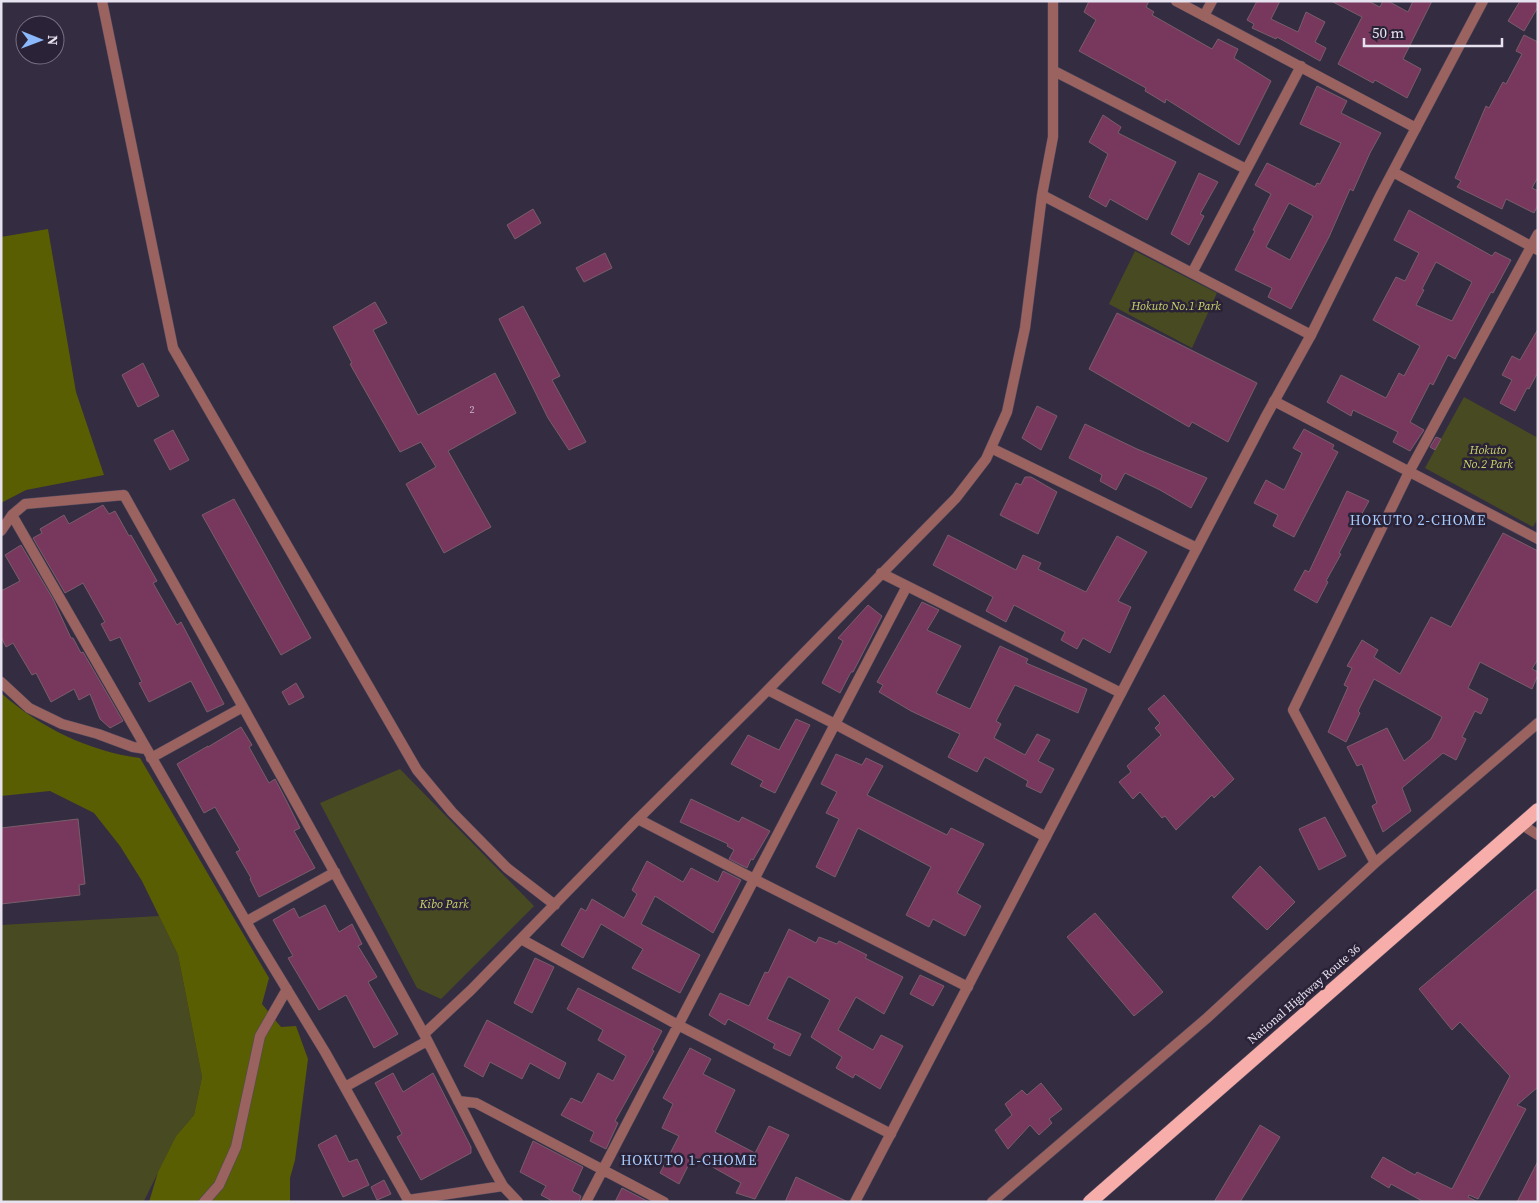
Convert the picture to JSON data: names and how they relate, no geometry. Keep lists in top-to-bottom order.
{
  "streets": {
    "highway": ["National Highway Route 36"]
  },
  "districts": ["HOKUTO 2-CHOME", "HOKUTO 1-CHOME"],
  "parks": ["Hokuto No.1 Park", "Hokuto No.2 Park", "Kibo Park"],
  "house_numbers": ["2"],
  "scale_bar": "50 m",
  "north": "right"
}
